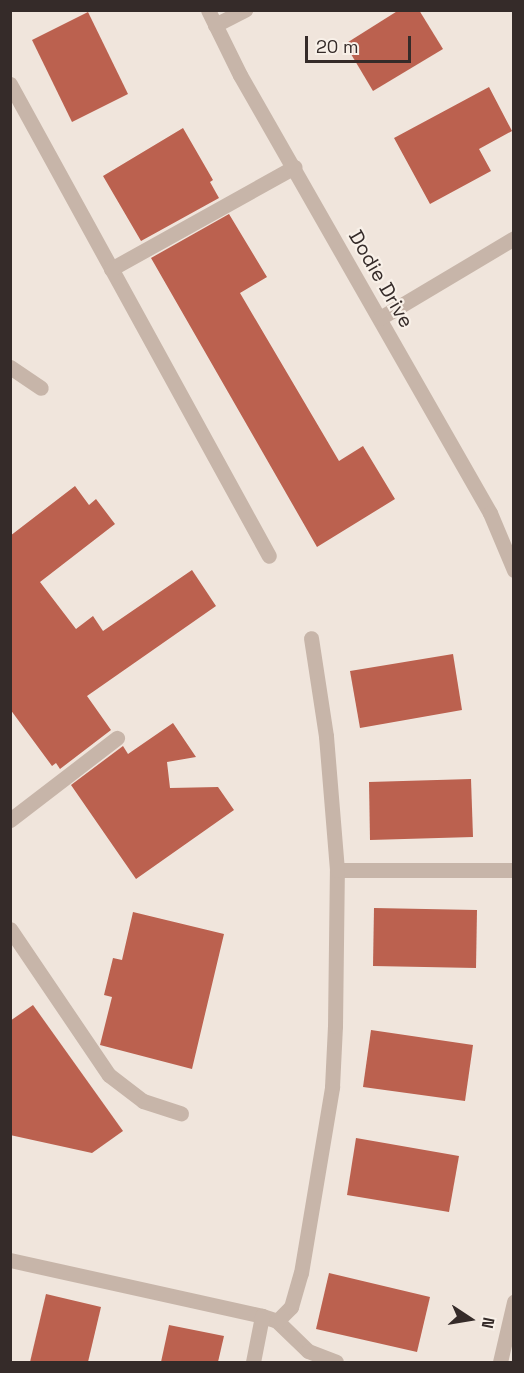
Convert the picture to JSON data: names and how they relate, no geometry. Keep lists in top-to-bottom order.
{
  "streets": {
    "street": ["Dodie Drive"]
  },
  "scale_bar": "20 m",
  "north": "right"
}
